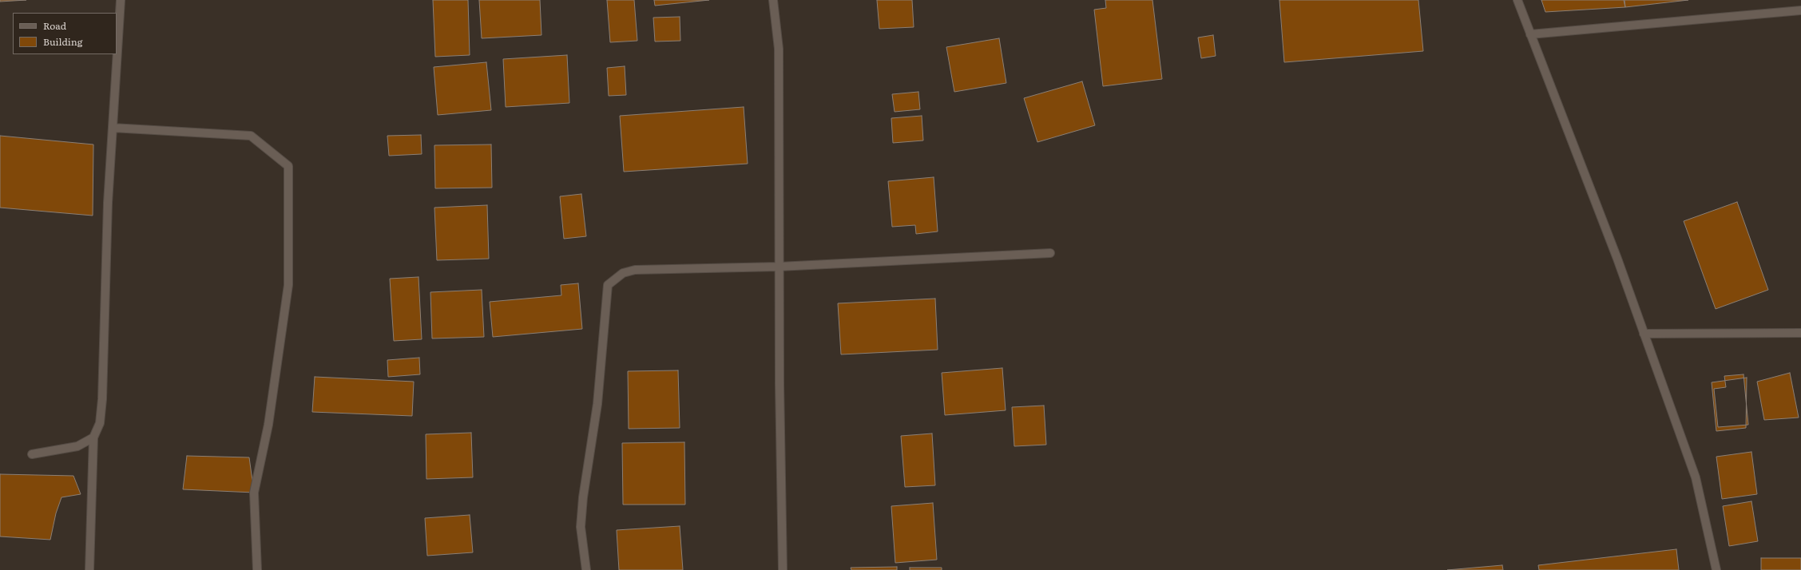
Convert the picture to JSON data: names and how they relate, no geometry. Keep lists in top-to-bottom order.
{
  "legend": ["Road", "Building"]
}
